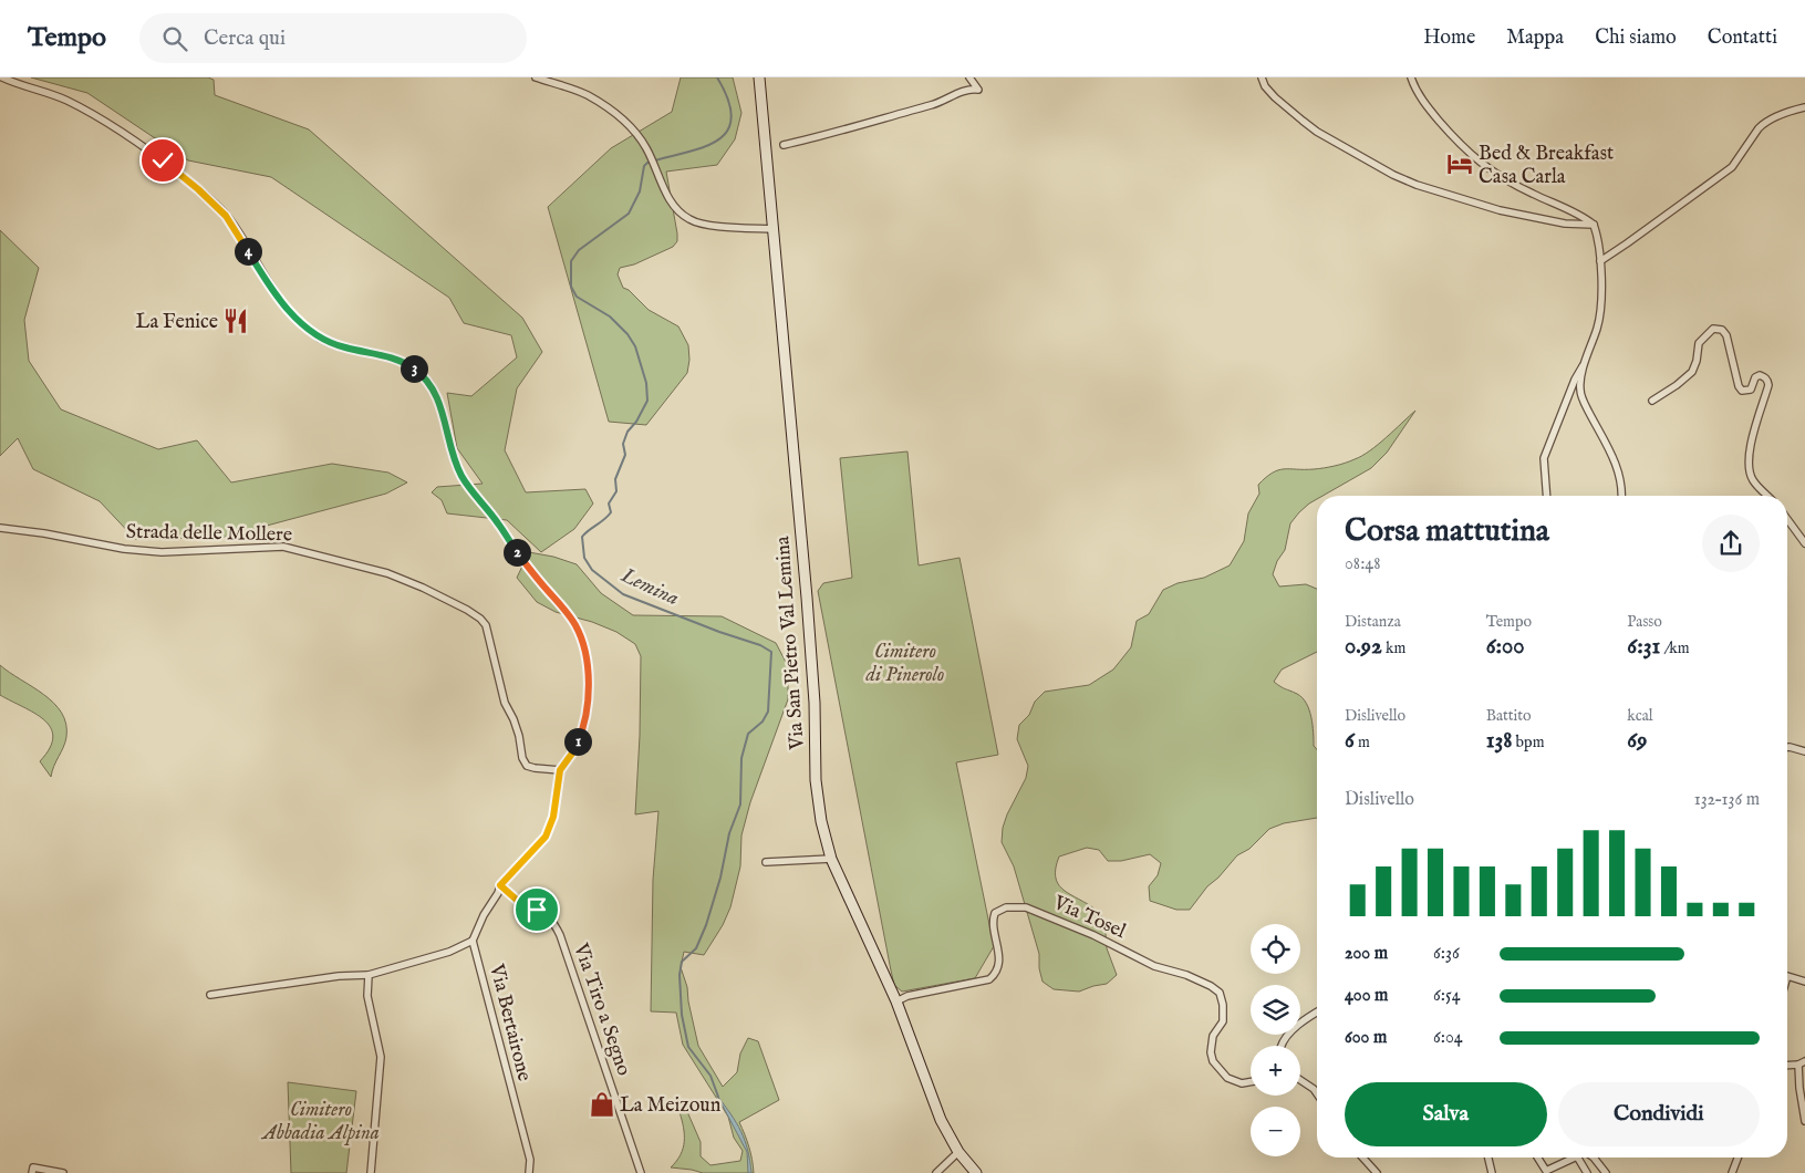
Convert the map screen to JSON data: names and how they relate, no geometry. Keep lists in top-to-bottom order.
{
  "streets": {
    "street": [
      "Strada delle Mollere",
      "Via San Pietro Val Lemina",
      "Via Tosel",
      "Via Tiro a Segno",
      "Via Bertairone"
    ]
  },
  "crossings": [
    ["Via San Pietro Val Lemina", "Via Tosel"]
  ],
  "water": ["Lemina"],
  "parks": ["Cimitero di Pinerolo", "Cimitero Abbadia Alpina"],
  "places": {
    "hotel": ["Bed & Breakfast Casa Carla"],
    "restaurant": ["La Fenice"],
    "shop": ["La Meizoun"]
  },
  "page": {
    "header": "Tempo",
    "search": "Cerca qui",
    "nav": [
      "Home",
      "Mappa",
      "Chi siamo",
      "Contatti"
    ],
    "pins": [
      "4",
      "3",
      "2",
      "1"
    ],
    "heading": ["Corsa mattutina", "08:48"],
    "stats": [
      ["Distanza", "0.92 km"],
      ["Tempo", "6:00"],
      ["Passo", "6:31 /km"],
      ["Dislivello", "6 m"],
      ["Battito", "138 bpm"],
      ["kcal", "69"]
    ],
    "chart": ["Dislivello", "132–136 m"],
    "map_buttons": ["+", "−"],
    "list": [
      {
        "name": "200 m",
        "note": "6:36"
      },
      {
        "name": "400 m",
        "note": "6:54"
      },
      {
        "name": "600 m",
        "note": "6:04"
      }
    ],
    "buttons": ["Salva", "Condividi"]
  }
}
